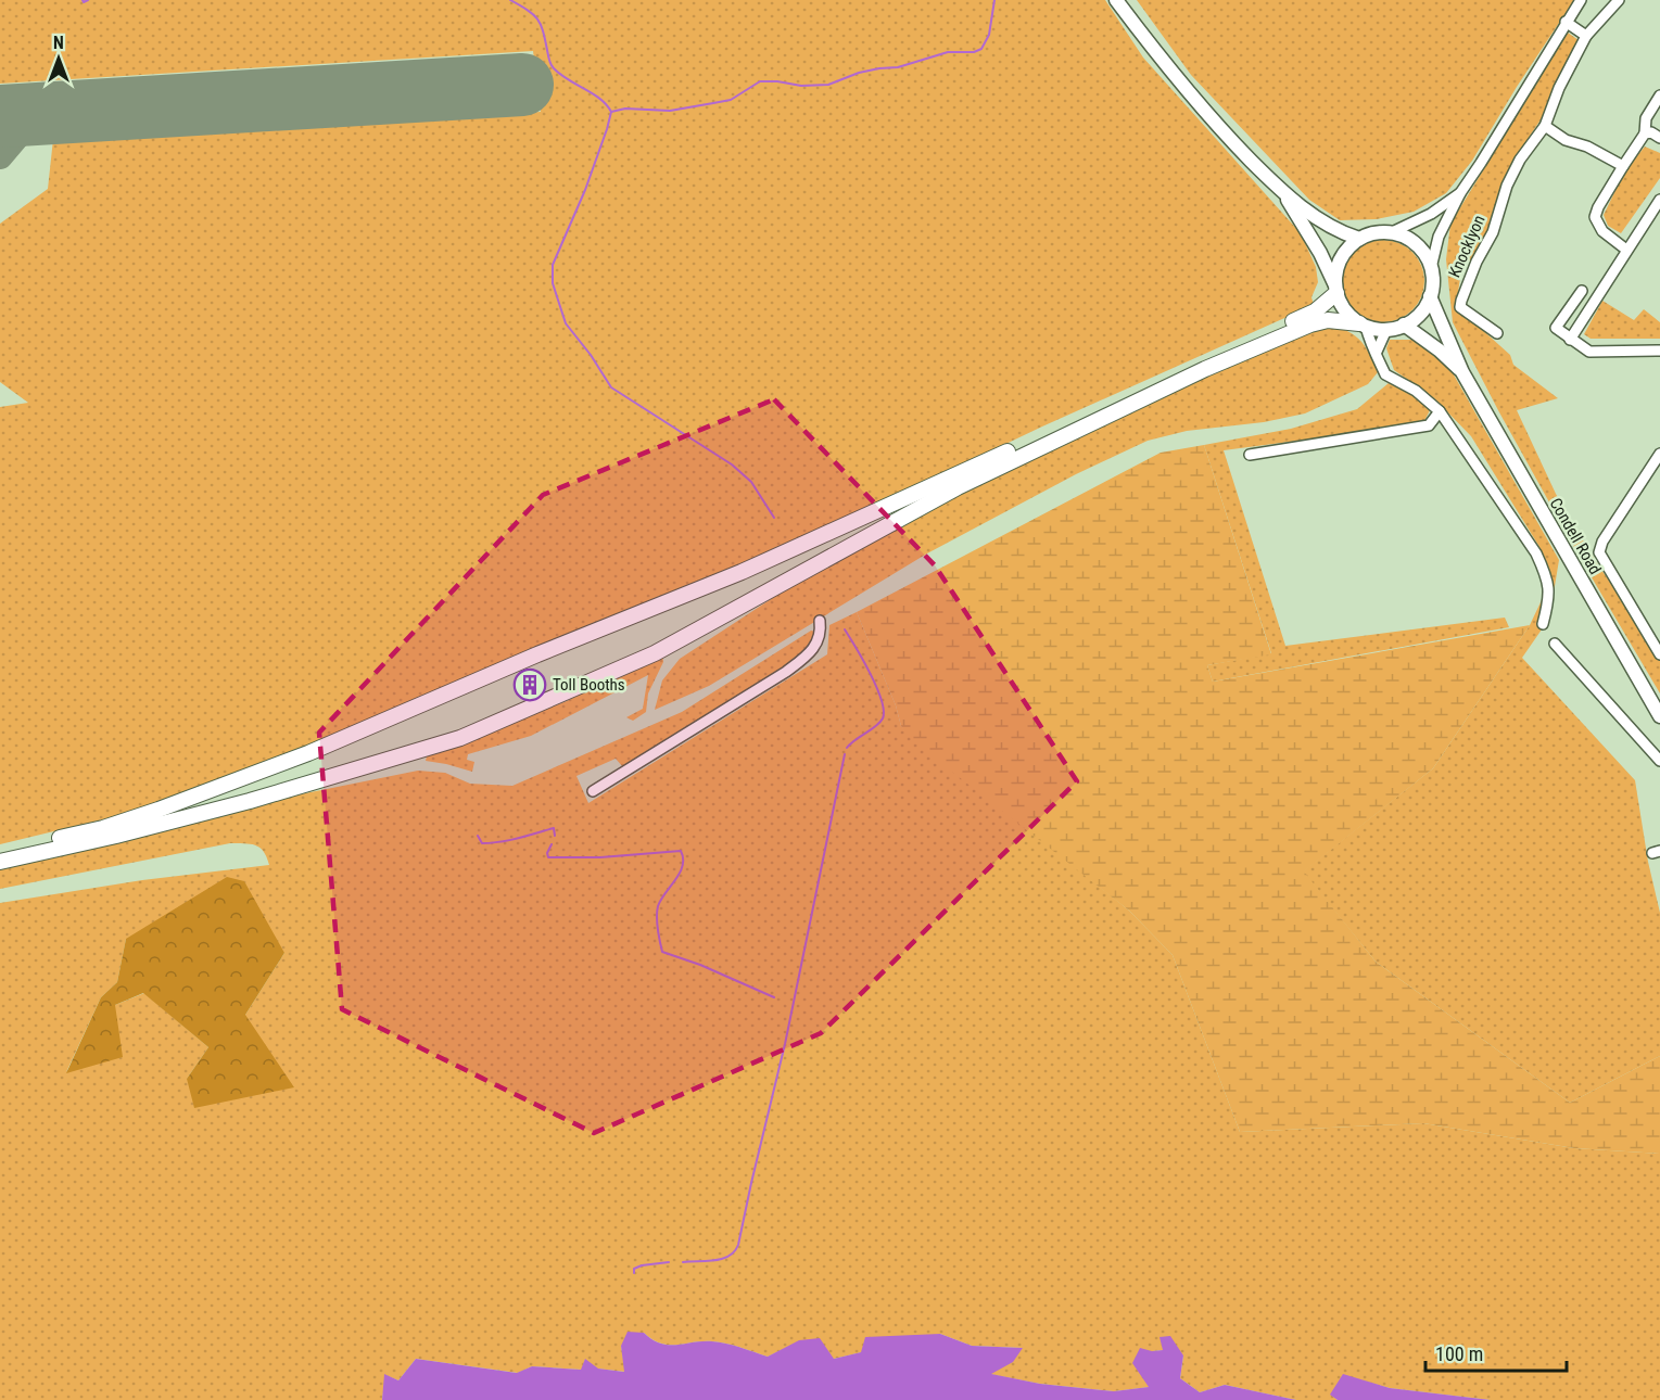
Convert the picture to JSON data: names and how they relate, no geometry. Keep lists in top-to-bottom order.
{
  "streets": {
    "main road": ["Condell Road"],
    "street": ["Knocklyon"]
  },
  "places": {
    "building": ["Toll Booths"]
  },
  "scale_bar": "100 m",
  "north": "top"
}
